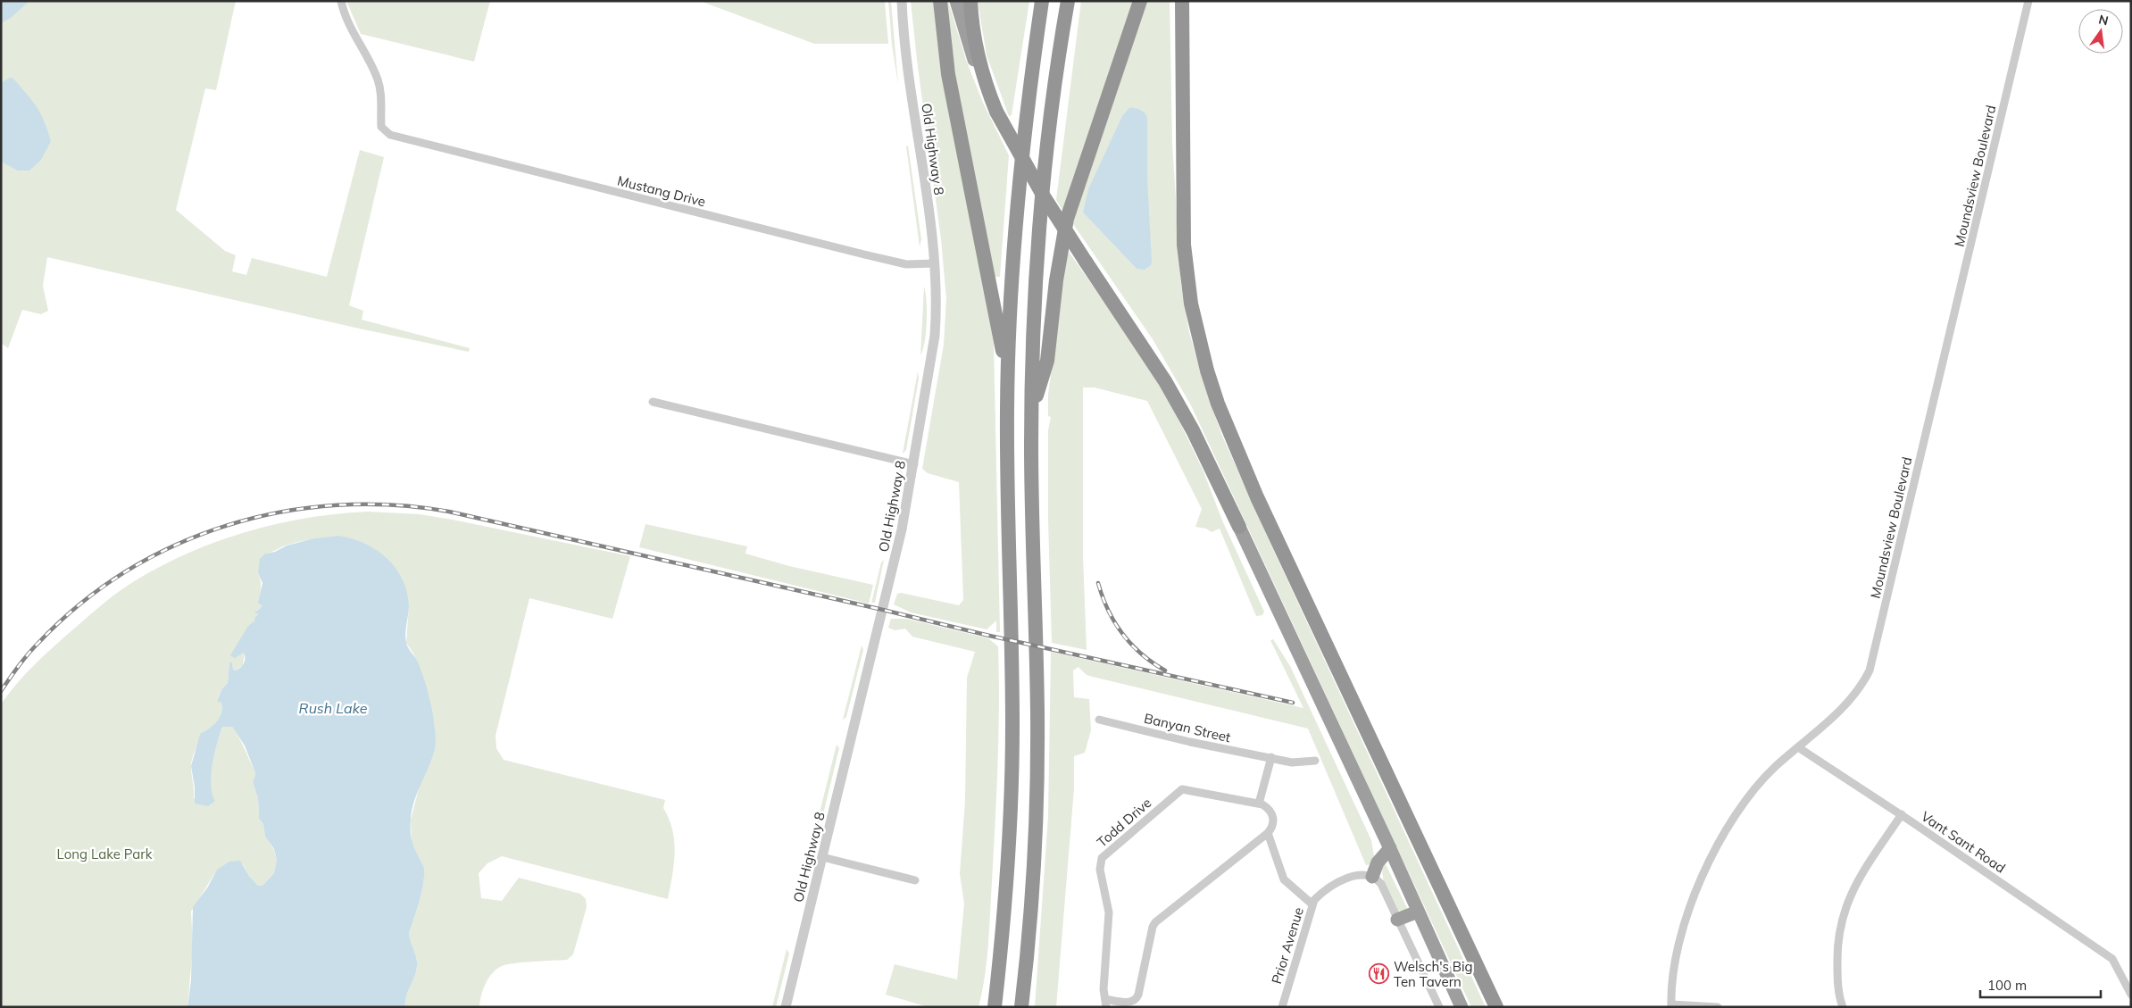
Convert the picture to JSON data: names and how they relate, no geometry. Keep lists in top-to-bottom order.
{
  "streets": {
    "street": [
      "Old Highway 8",
      "Moundsview Boulevard",
      "Mustang Drive",
      "Banyan Street",
      "Todd Drive",
      "Vant Sant Road",
      "Prior Avenue"
    ]
  },
  "crossings": [
    ["Old Highway 8", "Mustang Drive"],
    ["Moundsview Boulevard", "Vant Sant Road"]
  ],
  "water": ["Rush Lake"],
  "parks": ["Long Lake Park"],
  "places": {
    "restaurant": ["Welsch's Big Ten Tavern"]
  },
  "scale_bar": "100 m",
  "north": "top"
}
